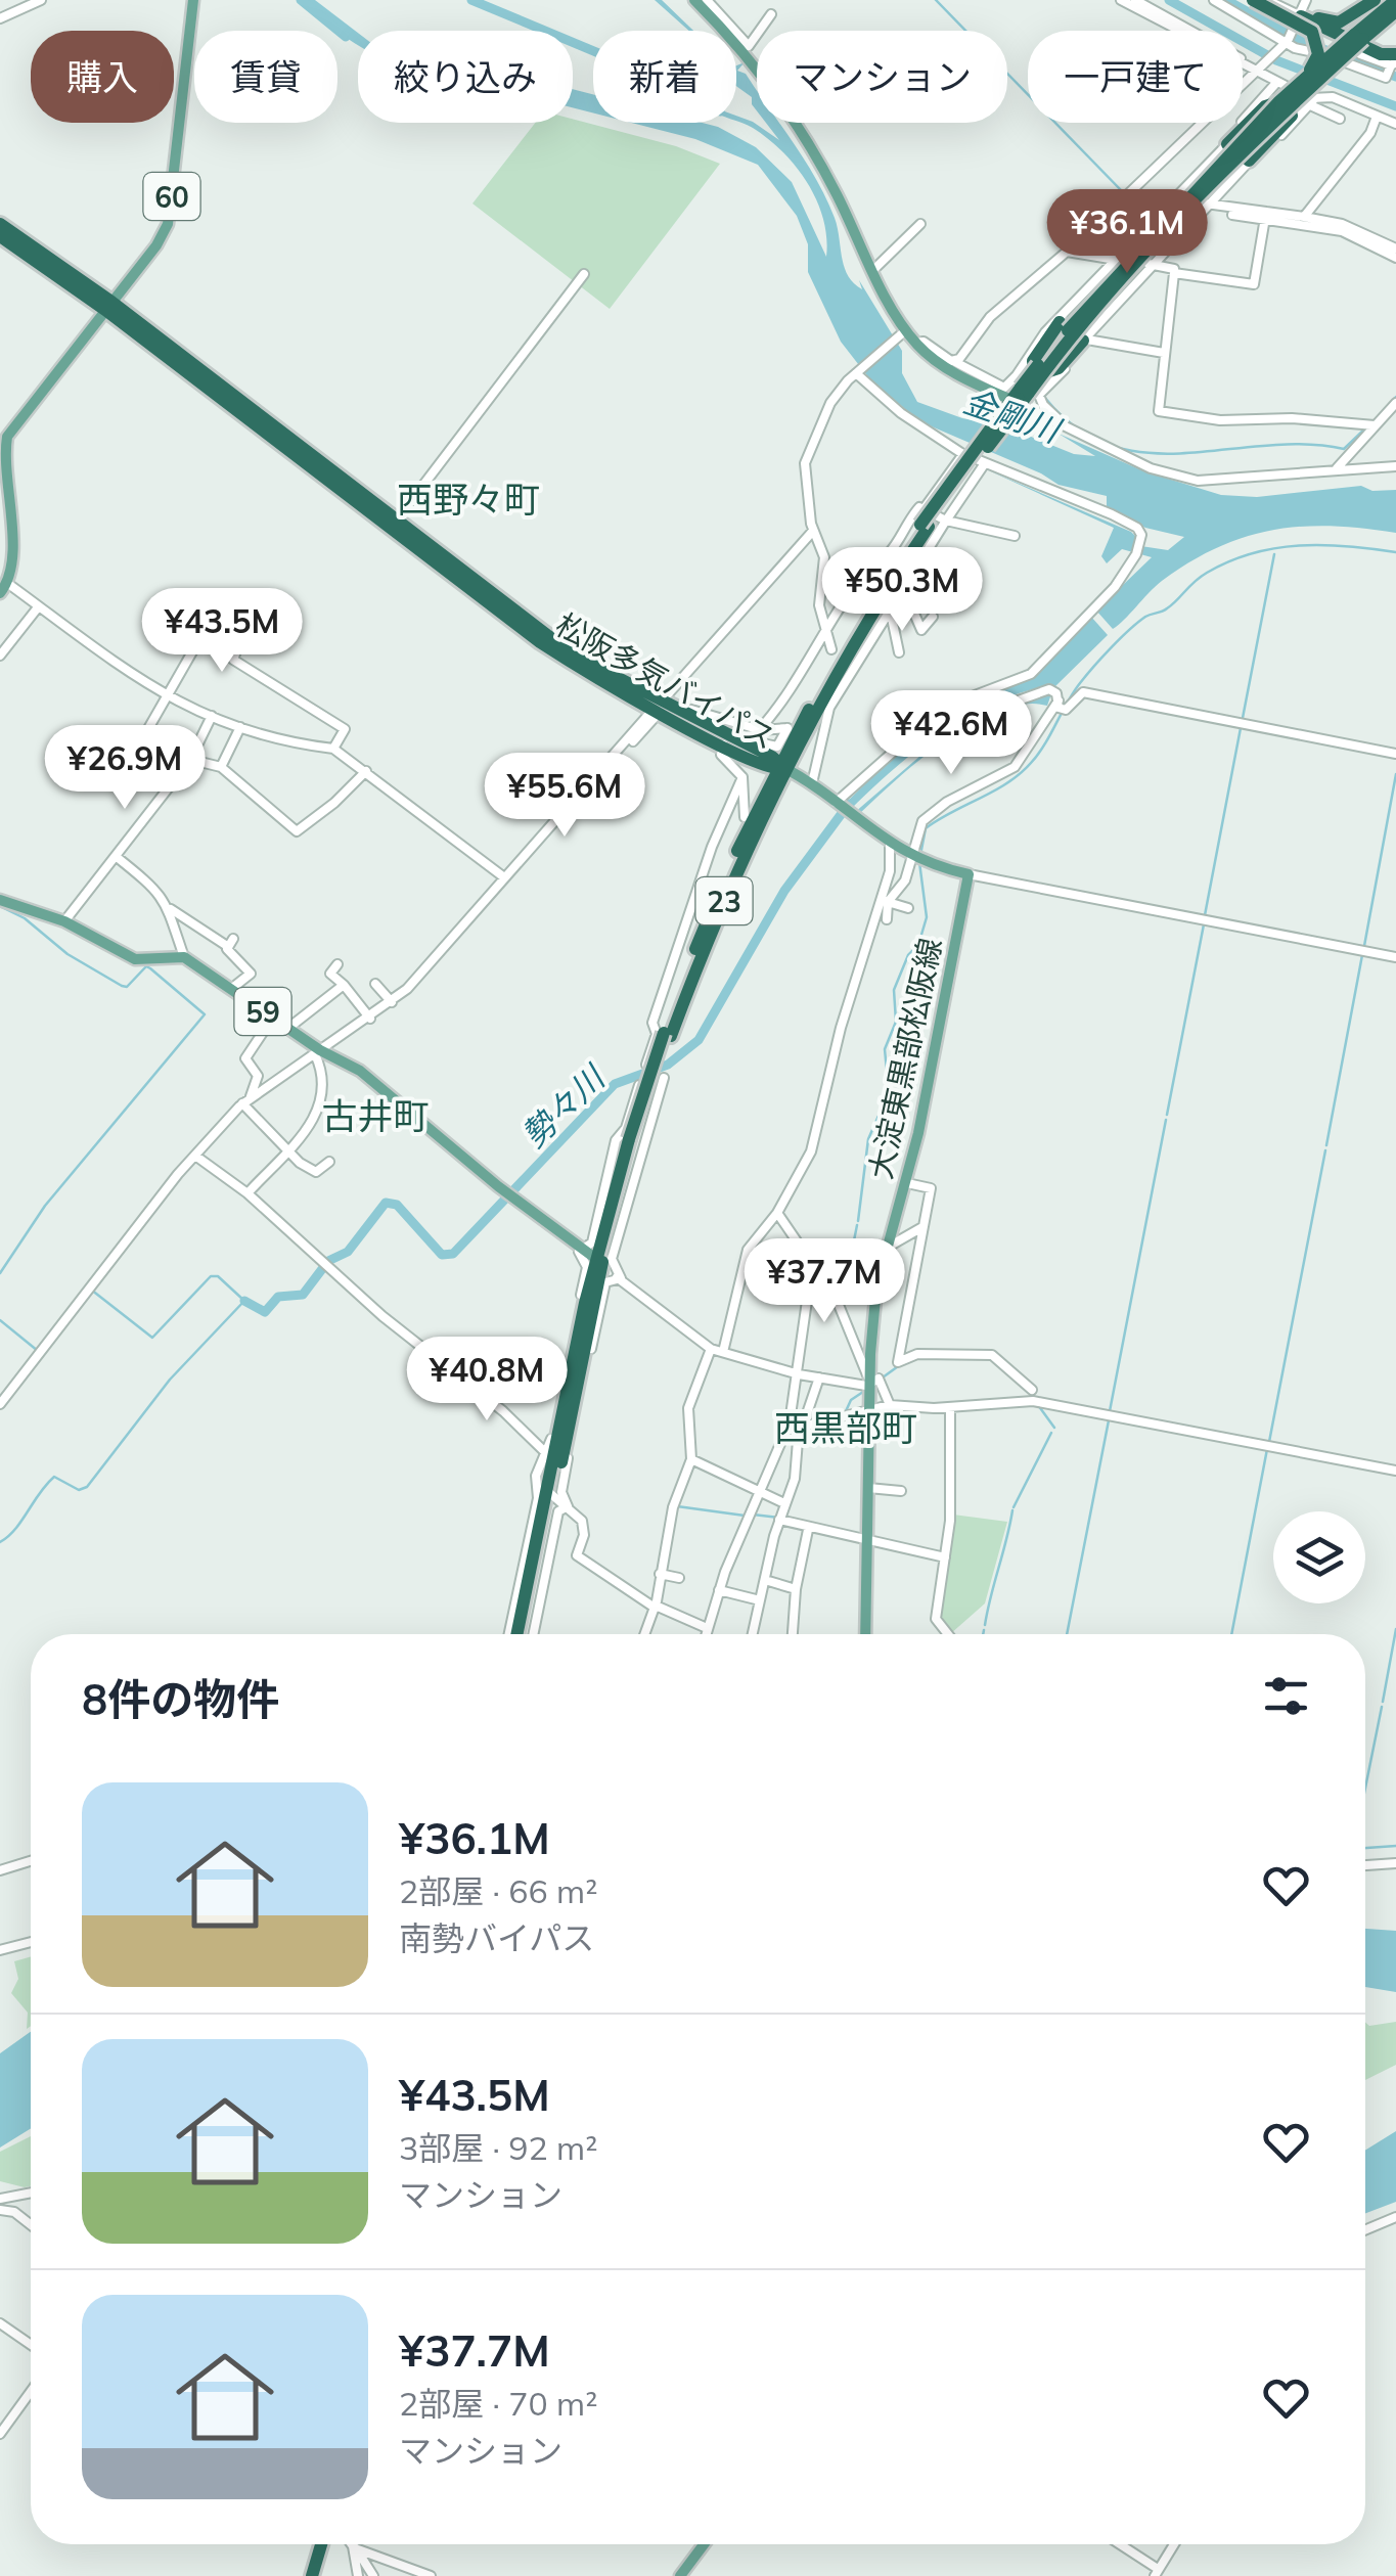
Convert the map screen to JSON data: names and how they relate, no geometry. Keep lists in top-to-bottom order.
{
  "streets": {
    "highway": ["松阪多気バイパス", "23"],
    "main road": ["60", "59", "大淀東黒部松阪線"]
  },
  "crossings": [
    ["60", "松阪多気バイパス"],
    ["松阪多気バイパス", "23"],
    ["23", "59"]
  ],
  "districts": ["西野々町", "古井町", "西黒部町"],
  "water": ["金剛川", "勢々川"],
  "page": {
    "chip": [
      "購入",
      "賃貸",
      "絞り込み",
      "新着",
      "マンション",
      "一戸建て"
    ],
    "price": [
      "¥36.1M",
      "¥50.3M",
      "¥43.5M",
      "¥42.6M",
      "¥26.9M",
      "¥55.6M",
      "¥37.7M",
      "¥40.8M"
    ],
    "heading": "8件の物件",
    "list": [
      {
        "name": "¥36.1M",
        "note": "2部屋 · 66 m² · 南勢バイパス"
      },
      {
        "name": "¥43.5M",
        "note": "3部屋 · 92 m² · マンション"
      },
      {
        "name": "¥37.7M",
        "note": "2部屋 · 70 m² · マンション"
      }
    ]
  }
}
